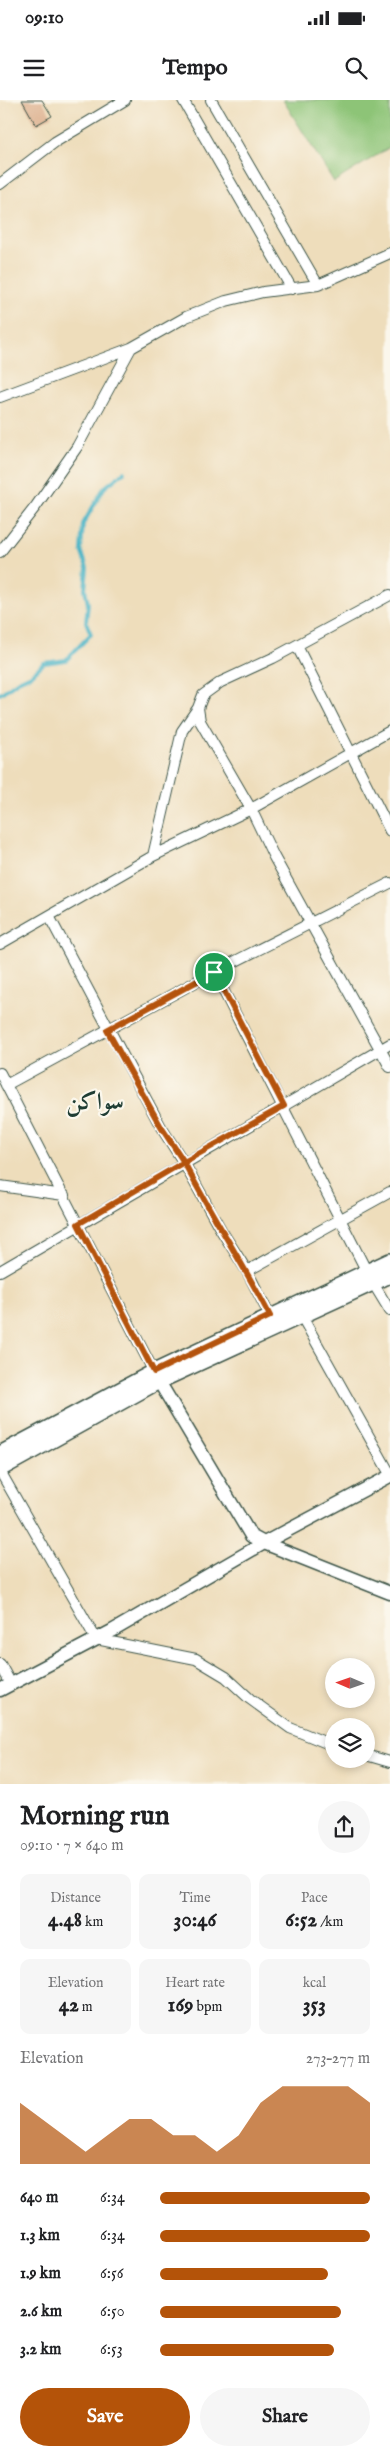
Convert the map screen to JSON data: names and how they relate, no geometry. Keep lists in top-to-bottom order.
{
  "districts": ["سواكن"],
  "north": "left",
  "page": {
    "status": "09:10",
    "header": "Tempo",
    "heading": ["Morning run", "09:10 · 7 × 640 m"],
    "stats": [
      ["Distance", "4.48 km"],
      ["Time", "30:46"],
      ["Pace", "6:52 /km"],
      ["Elevation", "42 m"],
      ["Heart rate", "169 bpm"],
      ["kcal", "353"]
    ],
    "chart": ["Elevation", "273–277 m"],
    "list": [
      {
        "name": "640 m",
        "note": "6:34"
      },
      {
        "name": "1.3 km",
        "note": "6:34"
      },
      {
        "name": "1.9 km",
        "note": "6:56"
      },
      {
        "name": "2.6 km",
        "note": "6:50"
      },
      {
        "name": "3.2 km",
        "note": "6:53"
      }
    ],
    "buttons": ["Save", "Share"]
  }
}
